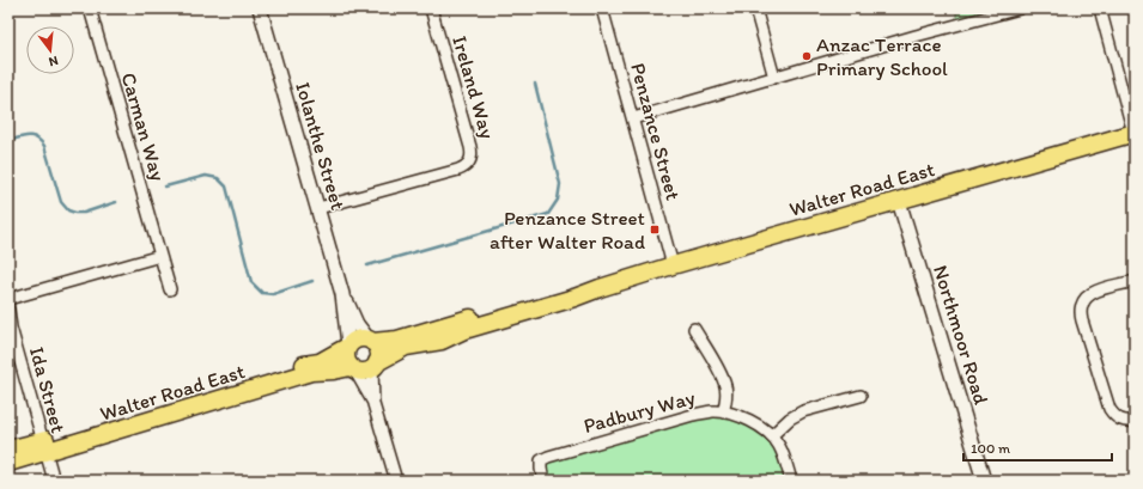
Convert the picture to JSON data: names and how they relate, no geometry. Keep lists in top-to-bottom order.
{
  "streets": {
    "main road": ["Walter Road East"],
    "street": [
      "Ireland Way",
      "Carman Way",
      "Penzance Street",
      "Iolanthe Street",
      "Northmoor Road",
      "Ida Street",
      "Padbury Way"
    ]
  },
  "crossings": [
    ["Ireland Way", "Iolanthe Street"],
    ["Penzance Street", "Walter Road East"],
    ["Iolanthe Street", "Walter Road East"],
    ["Walter Road East", "Northmoor Road"],
    ["Walter Road East", "Ida Street"]
  ],
  "places": {
    "other": ["Anzac Terrace Primary School"],
    "transit": ["Penzance Street after Walter Road"]
  },
  "scale_bar": "100 m",
  "north": "bottom"
}
